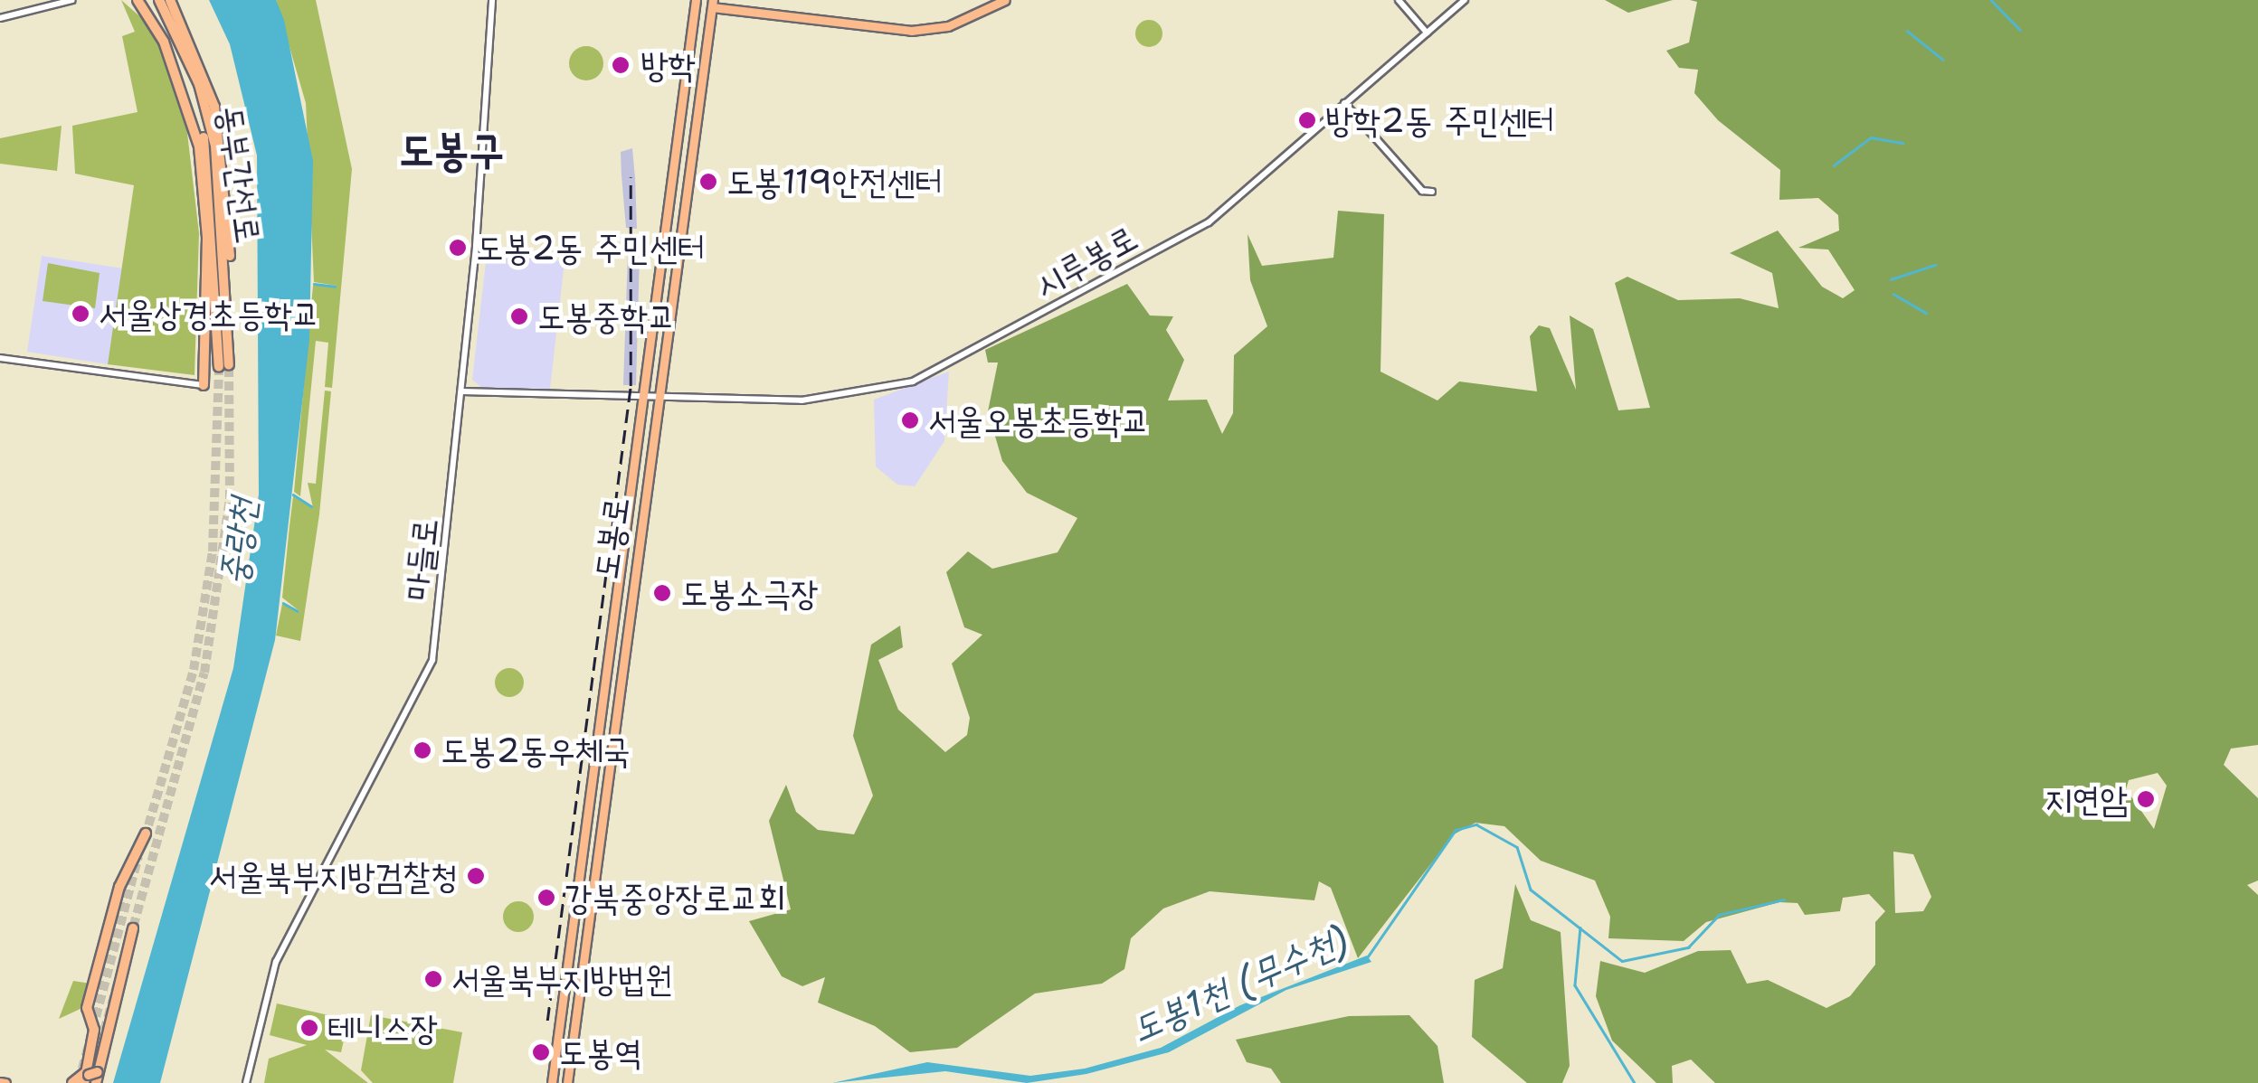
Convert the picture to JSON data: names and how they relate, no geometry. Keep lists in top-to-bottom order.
{
  "streets": {
    "highway": ["동부간선로"],
    "main road": ["도봉로"],
    "street": ["시루봉로", "마들로"]
  },
  "crossings": [
    ["시루봉로", "도봉로"],
    ["시루봉로", "마들로"]
  ],
  "districts": ["도봉구"],
  "water": ["중랑천", "도봉1천 (무수천)"],
  "places": [
    "방학",
    "방학2동 주민센터",
    "도봉119안전센터",
    "도봉2동 주민센터",
    "서울상경초등학교",
    "도봉중학교",
    "서울오봉초등학교",
    "도봉소극장",
    "도봉2동우체국",
    "지연암",
    "서울북부지방검찰청",
    "강북중앙장로교회",
    "서울북부지방법원",
    "테니스장",
    "도봉역"
  ]
}
